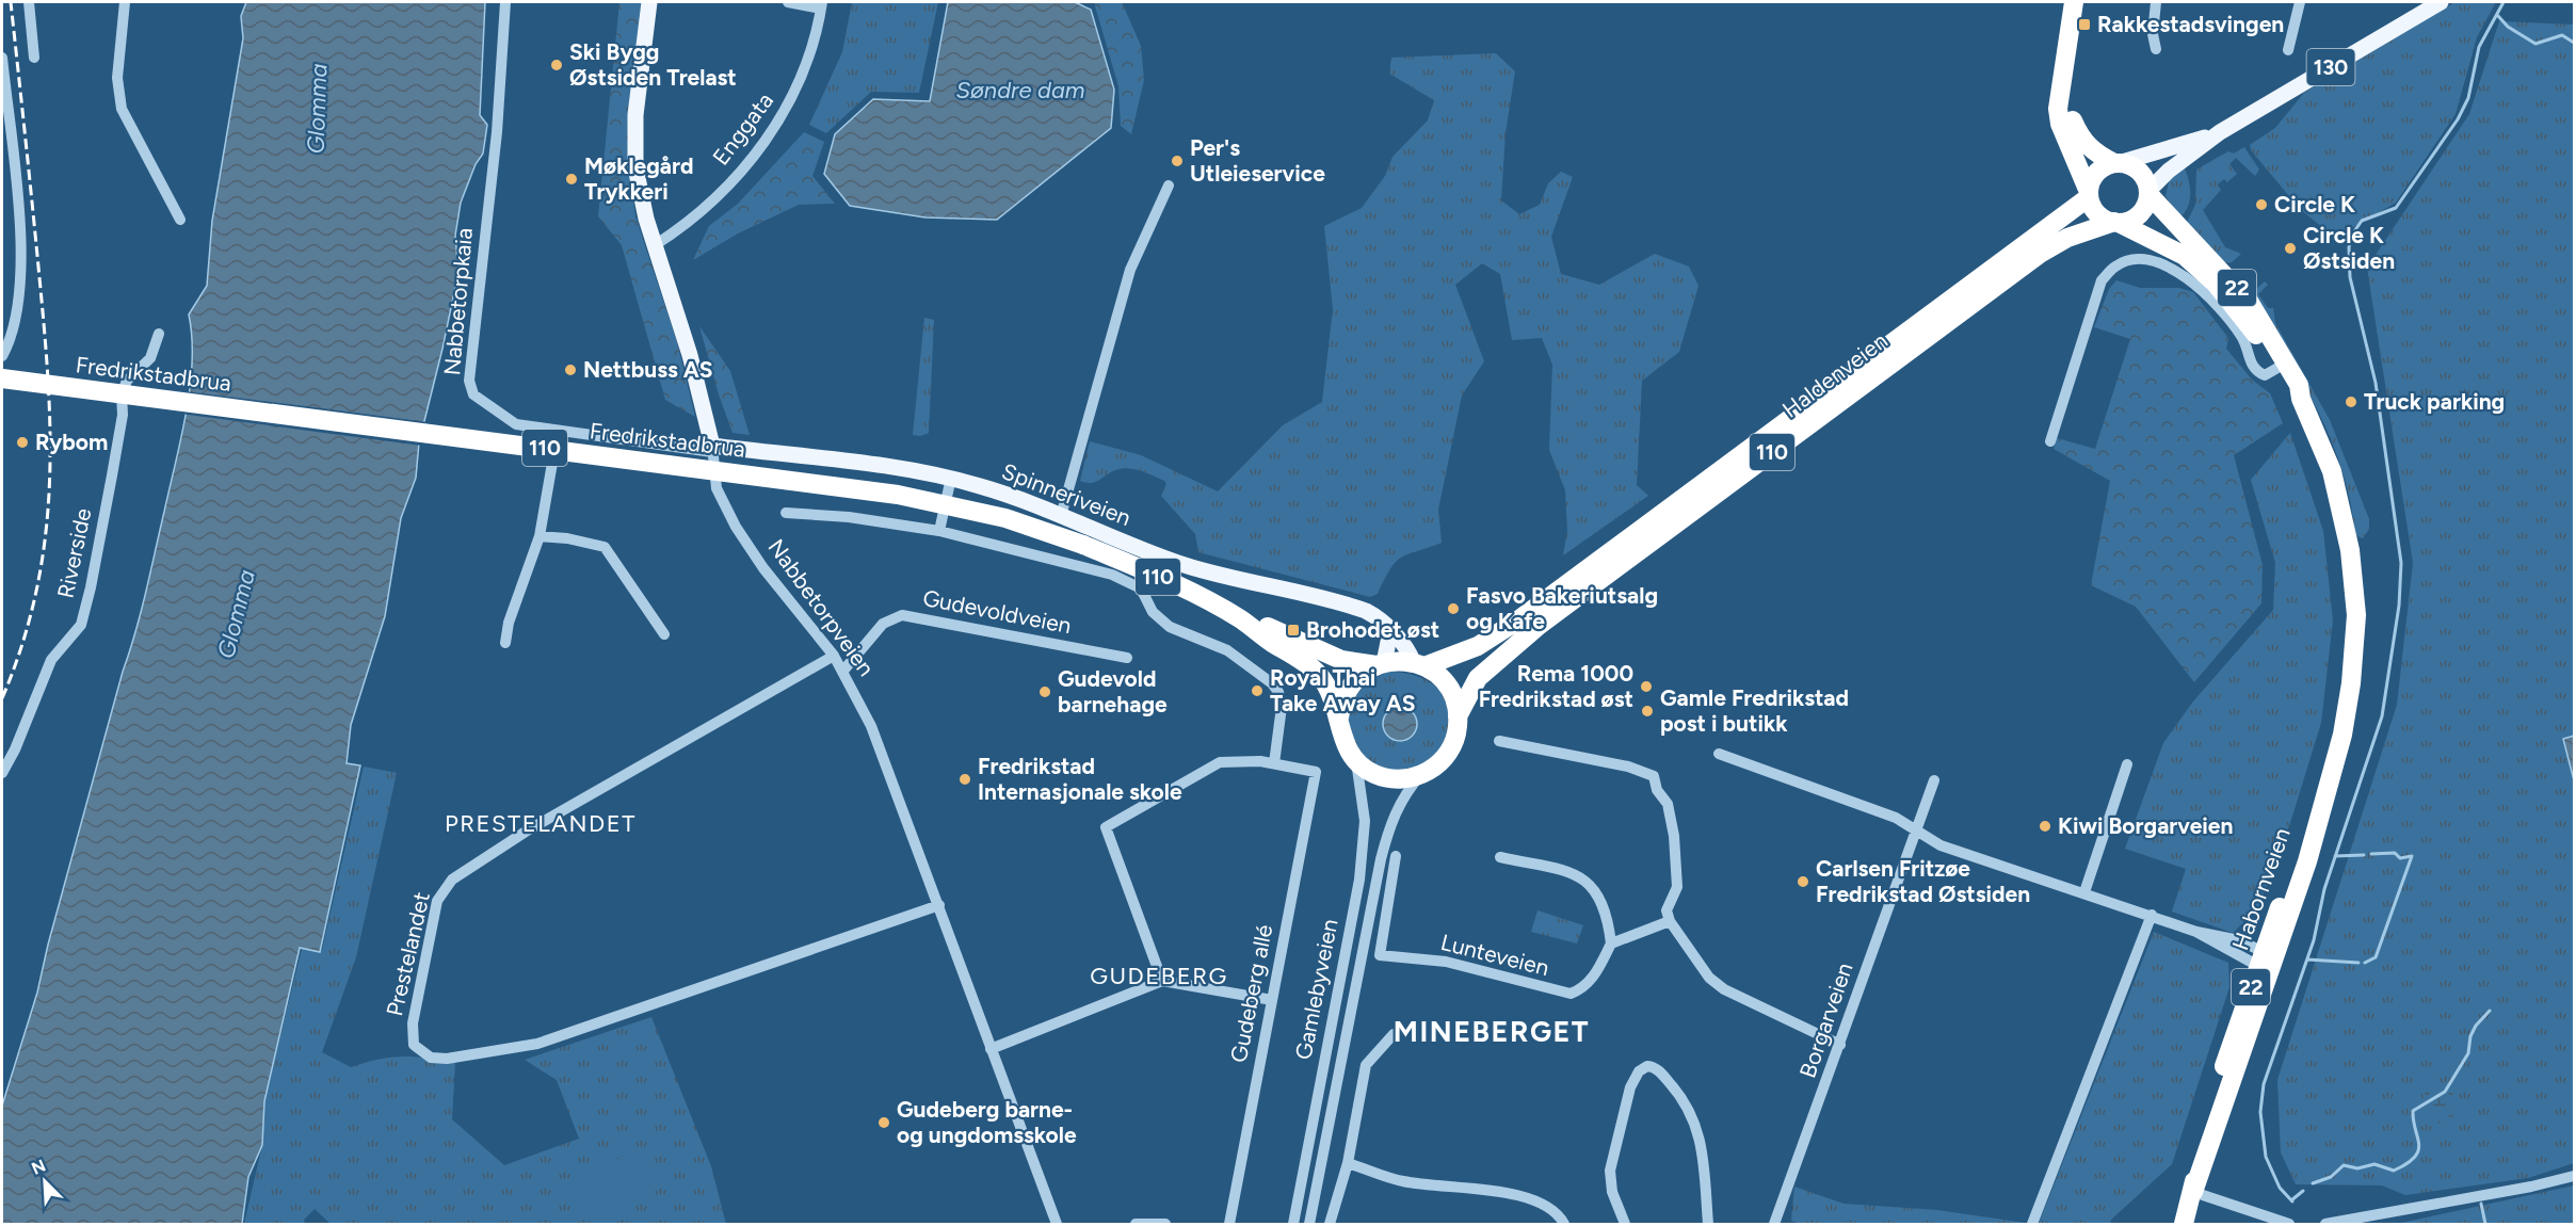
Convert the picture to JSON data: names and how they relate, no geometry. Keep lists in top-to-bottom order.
{
  "streets": {
    "highway": [
      "22",
      "Fredrikstadbrua",
      "Haldenveien",
      "110",
      "Habornveien"
    ],
    "main road": ["130", "Spinneriveien", "Nabbetorpveien"],
    "street": [
      "Enggata",
      "Nabbetorpkaia",
      "Riverside",
      "Gudevoldveien",
      "Prestelandet",
      "Lunteveien",
      "Gamlebyveien",
      "Gudeberg allé",
      "Borgarveien"
    ]
  },
  "crossings": [
    ["130", "Haldenveien"],
    ["130", "110"],
    ["130", "Habornveien"],
    ["Enggata", "Nabbetorpveien"],
    ["Nabbetorpkaia", "Spinneriveien"],
    ["Nabbetorpkaia", "Nabbetorpveien"],
    ["Fredrikstadbrua", "110"],
    ["Haldenveien", "110"],
    ["Haldenveien", "Spinneriveien"],
    ["Haldenveien", "Habornveien"],
    ["Haldenveien", "Gamlebyveien"],
    ["110", "Spinneriveien"],
    ["110", "Habornveien"],
    ["110", "Gamlebyveien"],
    ["Spinneriveien", "Nabbetorpveien"],
    ["Spinneriveien", "Gamlebyveien"],
    ["Nabbetorpveien", "Gudevoldveien"],
    ["Nabbetorpveien", "Prestelandet"]
  ],
  "districts": ["PRESTELANDET", "GUDEBERG", "MINEBERGET"],
  "water": ["Søndre dam", "Glomma"],
  "places": {
    "transit": ["Rakkestadsvingen", "Brohodet øst"],
    "other": [
      "Ski Bygg Østsiden Trelast",
      "Per's Utleieservice",
      "Møklegård Trykkeri",
      "Circle K",
      "Circle K Østsiden",
      "Nettbuss AS",
      "Truck parking",
      "Rybom",
      "Fasvo Bakeriutsalg og Kafe",
      "Rema 1000 Fredrikstad øst",
      "Royal Thai Take Away AS",
      "Gudevold barnehage",
      "Gamle Fredrikstad post i butikk",
      "Fredrikstad Internasjonale skole",
      "Kiwi Borgarveien",
      "Carlsen Fritzøe Fredrikstad Østsiden",
      "Gudeberg barne- og ungdomsskole"
    ]
  },
  "north": "top left"
}
